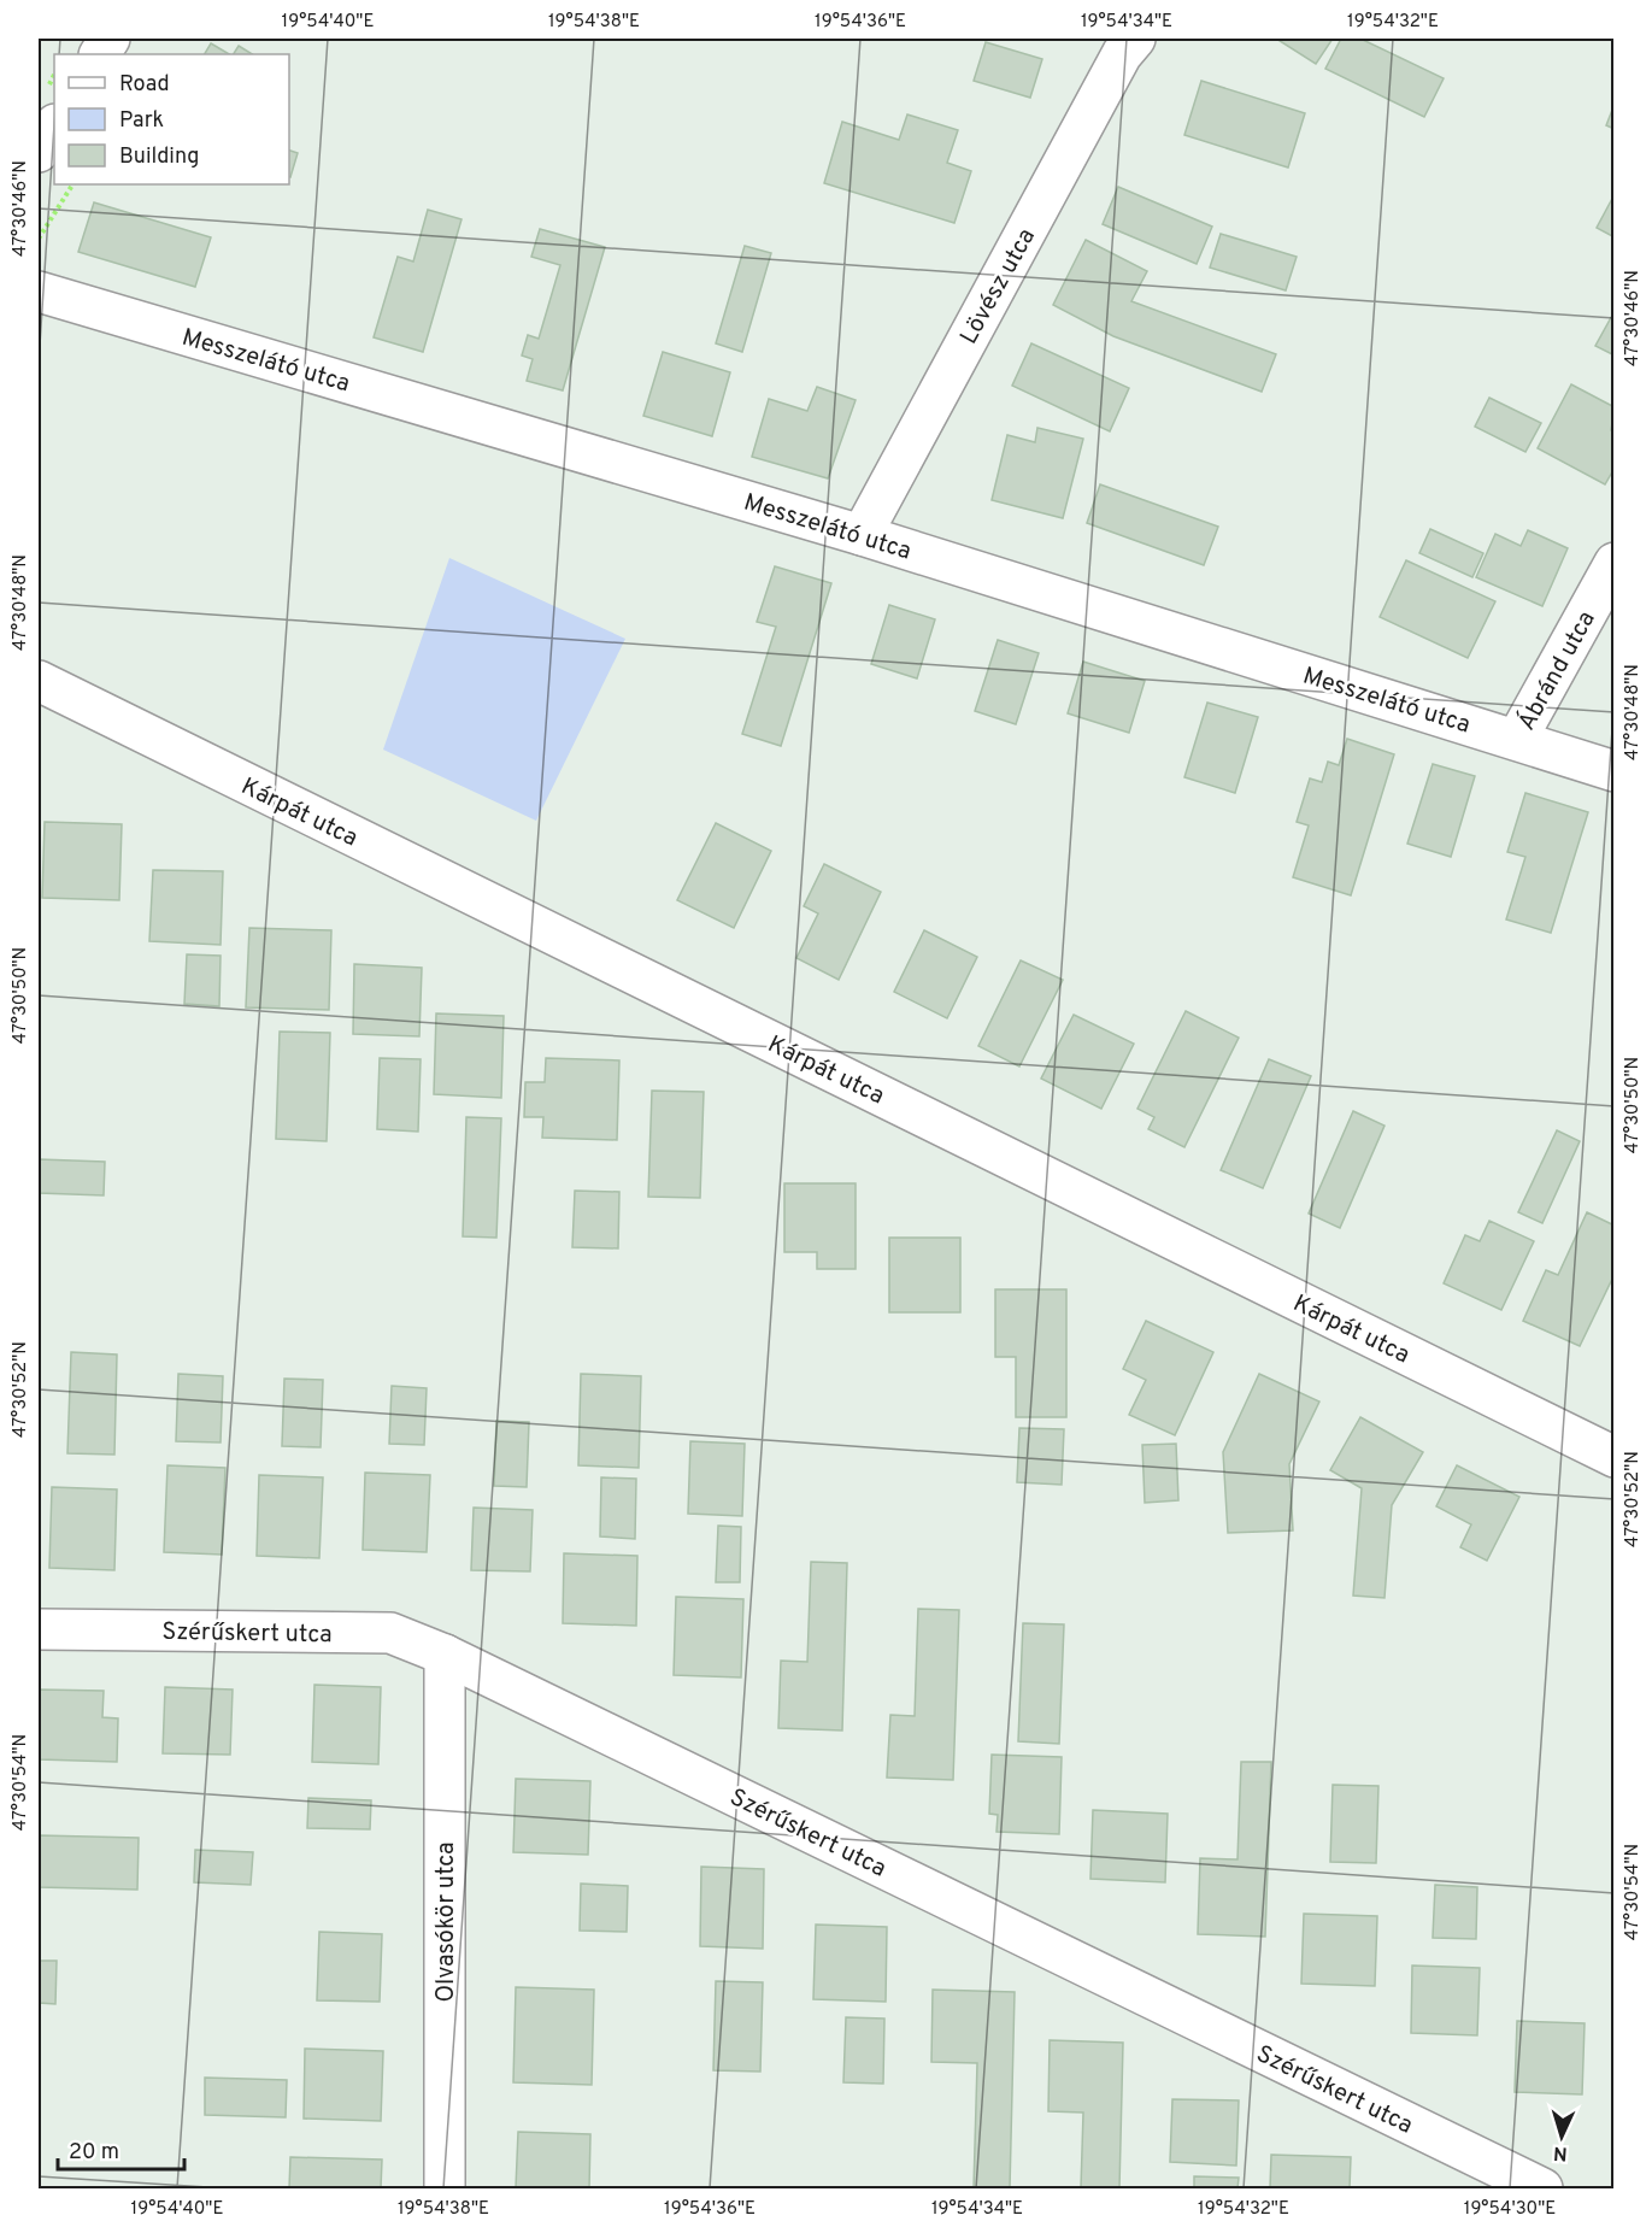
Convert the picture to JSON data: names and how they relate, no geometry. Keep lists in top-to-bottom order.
{
  "streets": {
    "street": [
      "Lövész utca",
      "Messzelátó utca",
      "Ábránd utca",
      "Kárpát utca",
      "Szérűskert utca",
      "Olvasókör utca"
    ]
  },
  "crossings": [
    ["Lövész utca", "Messzelátó utca"],
    ["Messzelátó utca", "Ábránd utca"],
    ["Szérűskert utca", "Olvasókör utca"]
  ],
  "legend": ["Road", "Park", "Building"],
  "scale_bar": "20 m",
  "north": "bottom",
  "coordinates": [
    "19°54'40\"E",
    "19°54'38\"E",
    "19°54'36\"E",
    "19°54'34\"E",
    "19°54'32\"E",
    "47°30'46\"N",
    "47°30'48\"N",
    "47°30'50\"N",
    "47°30'52\"N",
    "47°30'54\"N",
    "19°54'30\"E"
  ]
}
